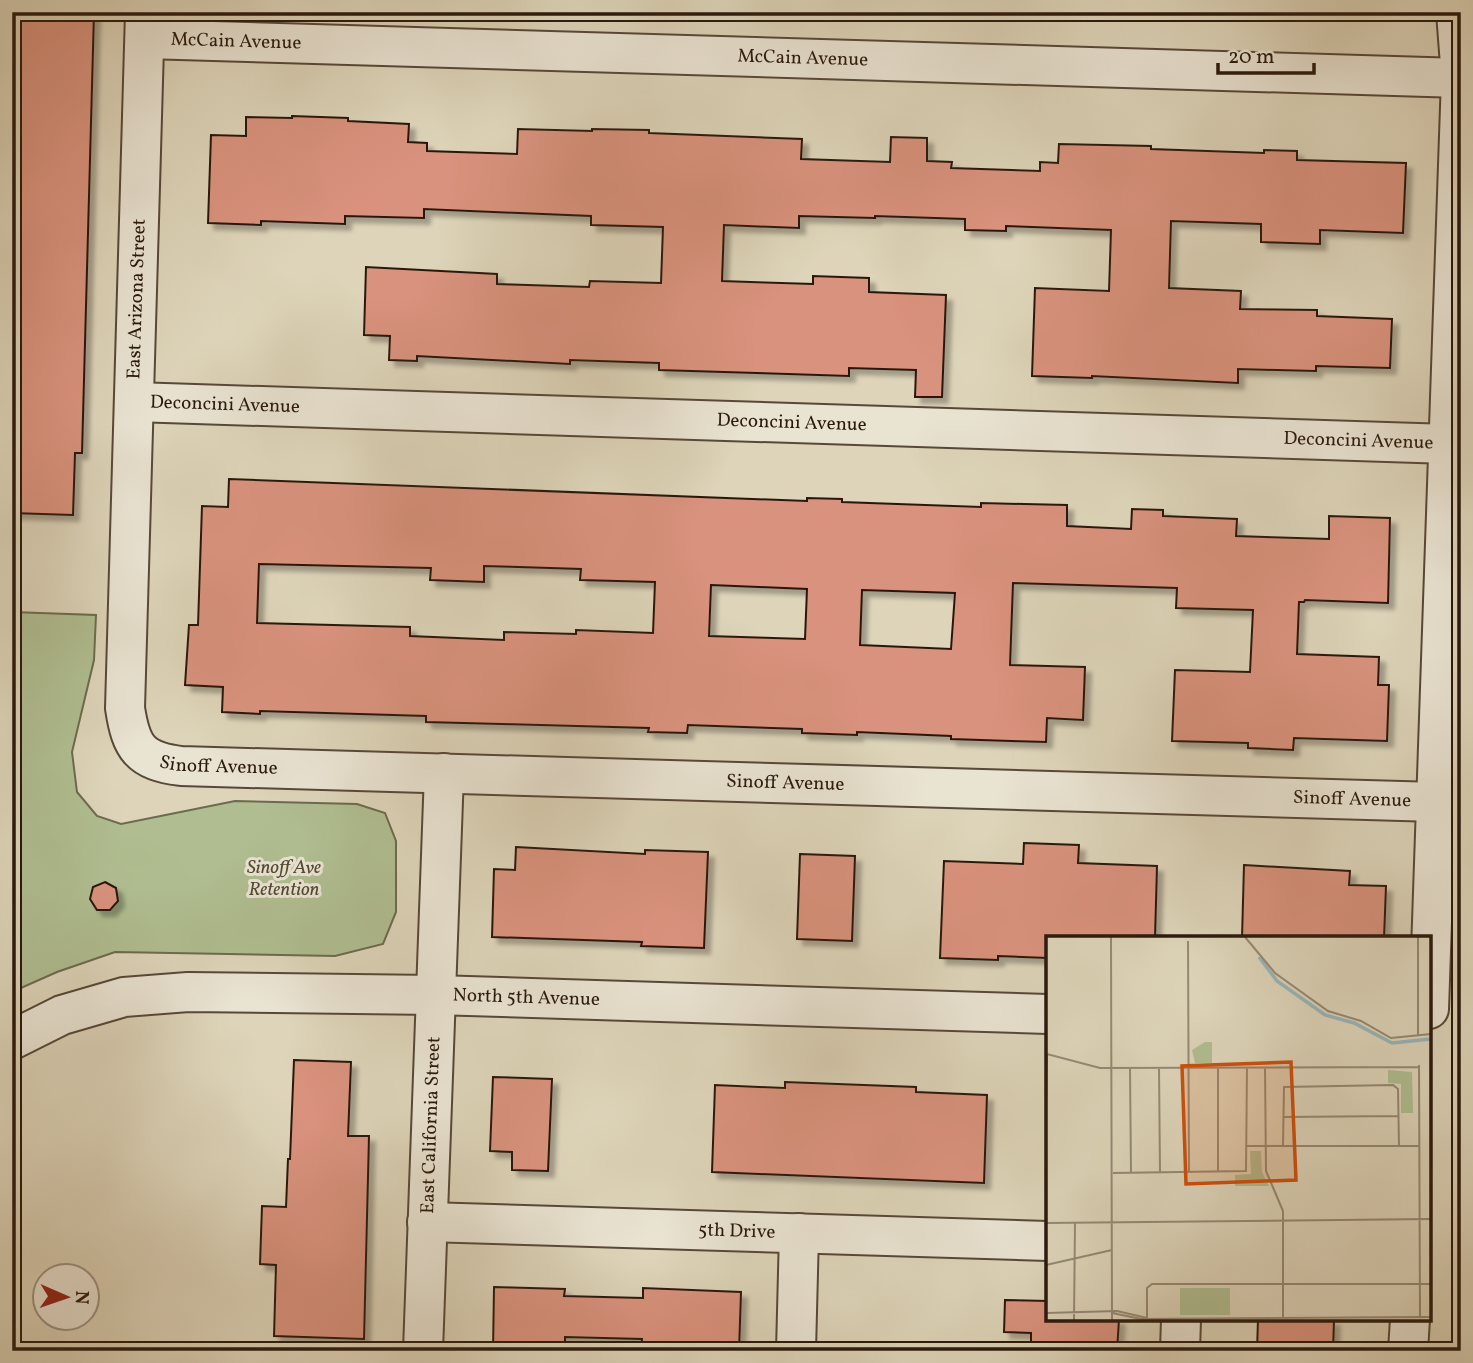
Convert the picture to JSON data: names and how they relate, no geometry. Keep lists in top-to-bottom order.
{
  "streets": {
    "street": [
      "McCain Avenue",
      "East Arizona Street",
      "Deconcini Avenue",
      "Sinoff Avenue",
      "North 5th Avenue",
      "East California Street",
      "5th Drive"
    ]
  },
  "crossings": [
    ["McCain Avenue", "East Arizona Street"],
    ["East Arizona Street", "Deconcini Avenue"],
    ["East Arizona Street", "Sinoff Avenue"],
    ["Sinoff Avenue", "East California Street"],
    ["North 5th Avenue", "East California Street"],
    ["East California Street", "5th Drive"]
  ],
  "parks": ["Sinoff Ave Retention"],
  "scale_bar": "20 m",
  "north": "right"
}
